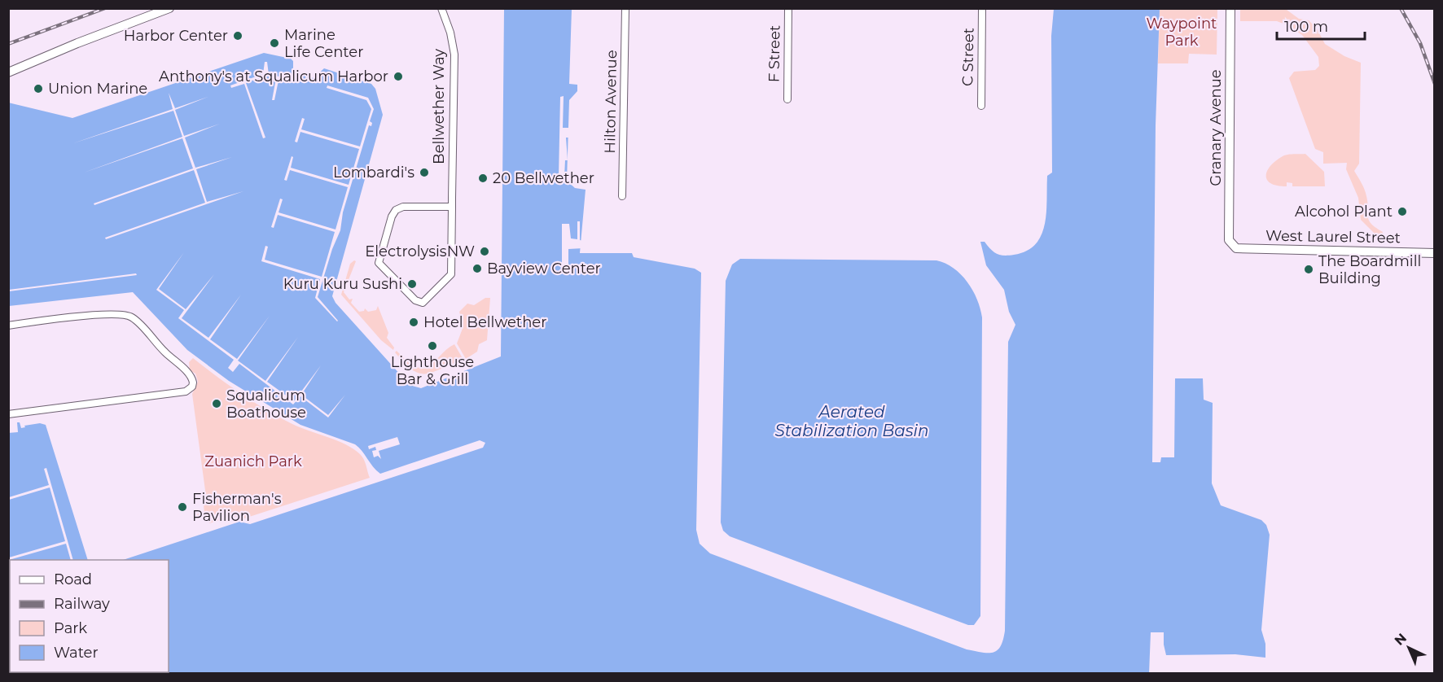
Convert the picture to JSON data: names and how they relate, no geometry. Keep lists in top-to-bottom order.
{
  "streets": {
    "street": [
      "F Street",
      "C Street",
      "Hilton Avenue",
      "Bellwether Way",
      "Granary Avenue",
      "West Laurel Street"
    ]
  },
  "crossings": [
    ["Granary Avenue", "West Laurel Street"]
  ],
  "water": ["Aerated Stabilization Basin"],
  "parks": ["Waypoint Park", "Zuanich Park"],
  "places": [
    "Harbor Center",
    "Marine Life Center",
    "Anthony's at Squalicum Harbor",
    "Union Marine",
    "Lombardi's",
    "20 Bellwether",
    "Alcohol Plant",
    "ElectrolysisNW",
    "Bayview Center",
    "The Boardmill Building",
    "Kuru Kuru Sushi",
    "Hotel Bellwether",
    "Lighthouse Bar & Grill",
    "Squalicum Boathouse",
    "Fisherman's Pavilion"
  ],
  "legend": [
    "Road",
    "Railway",
    "Park",
    "Water"
  ],
  "scale_bar": "100 m",
  "north": "top left"
}
